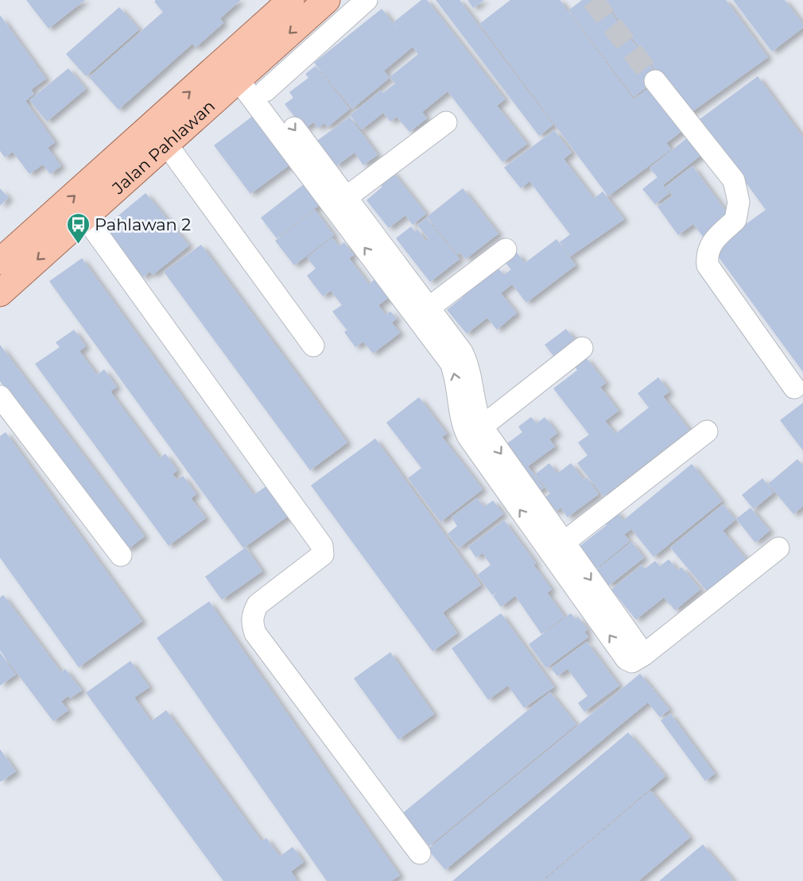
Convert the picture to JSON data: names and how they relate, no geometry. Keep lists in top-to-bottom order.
{
  "streets": {
    "main road": ["Jalan Pahlawan"]
  },
  "places": {
    "bus stop": ["Pahlawan 2"]
  }
}
